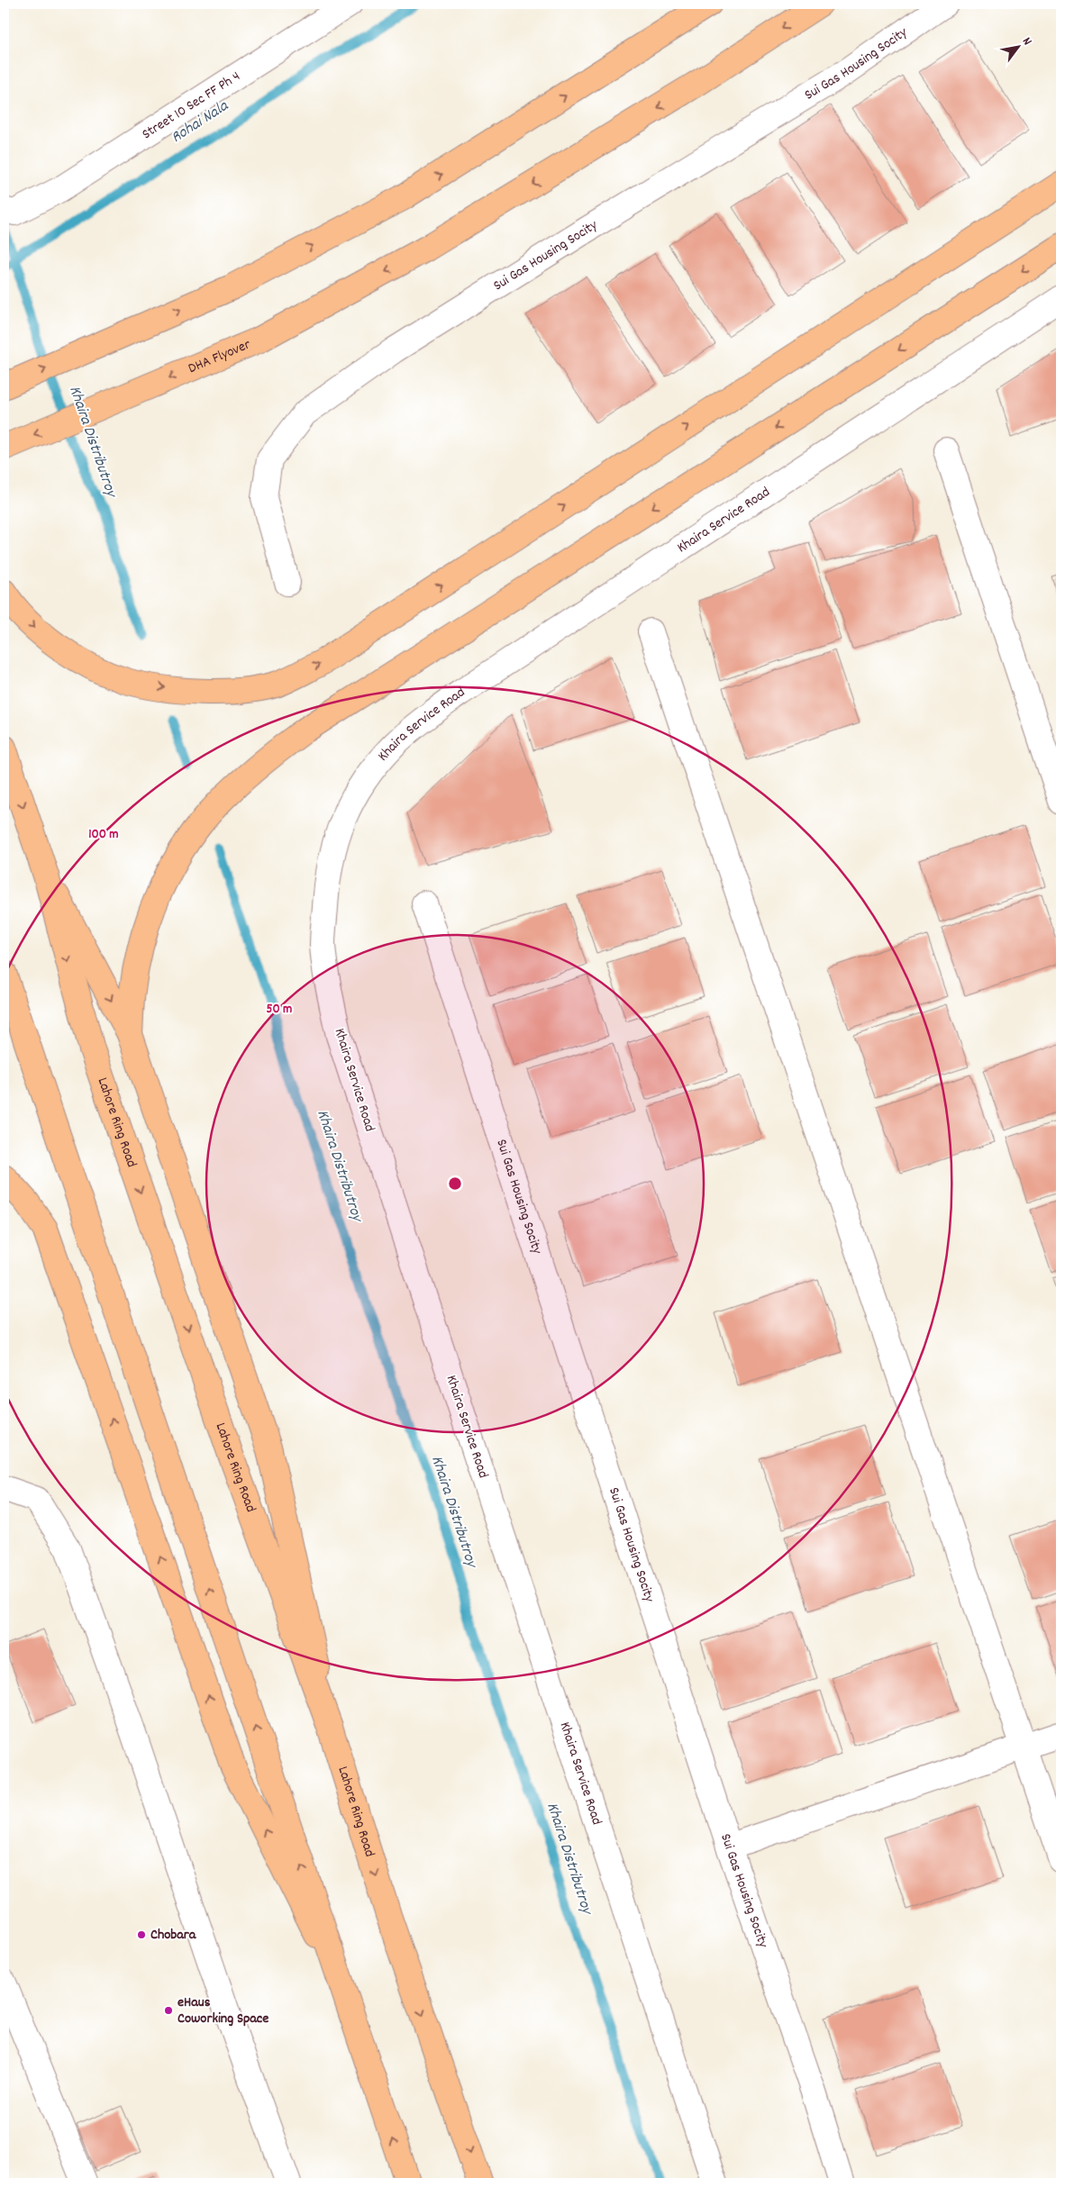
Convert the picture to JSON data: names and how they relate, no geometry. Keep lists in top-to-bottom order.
{
  "streets": {
    "main road": ["DHA Flyover", "Lahore Ring Road"],
    "street": ["Sui Gas Housing Socity", "Street 10 Sec FF Ph 4", "Khaira Service Road"]
  },
  "water": ["Rohai Nala", "Khaira Distributroy"],
  "places": ["Chobara", "eHaus Coworking Space"],
  "north": "top right",
  "rings": ["100 m", "50 m"]
}
